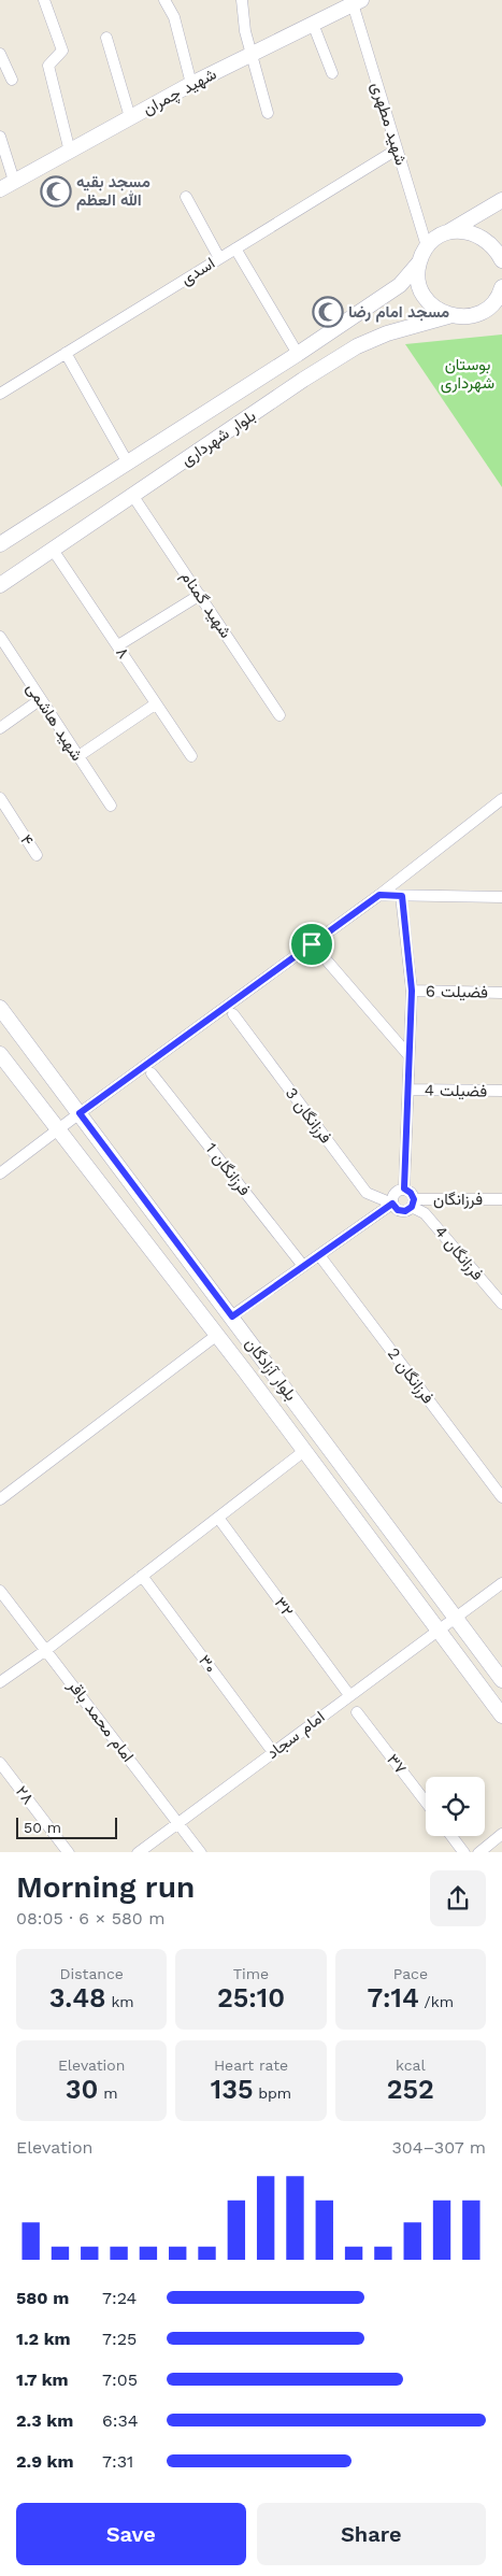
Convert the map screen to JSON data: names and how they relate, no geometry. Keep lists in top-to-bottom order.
{
  "streets": {
    "street": [
      "شهید چمران",
      "شهید مطهری",
      "اسدی",
      "بلوار شهرداری",
      "شهید گمنام",
      "۸",
      "شهید هاشمی",
      "۴",
      "فضیلت 6",
      "فضیلت 4",
      "فرزانگان 3",
      "فرزانگان 1",
      "فرزانگان",
      "فرزانگان 4",
      "بلوار آزادگان",
      "فرزانگان 2",
      "۳۲",
      "۳۰",
      "امام محمد باقر",
      "امام سجاد",
      "۳۷",
      "۲۸"
    ]
  },
  "crossings": [
    ["شهید چمران", "شهید مطهری"],
    ["شهید مطهری", "اسدی"],
    ["بلوار شهرداری", "شهید گمنام"],
    ["بلوار شهرداری", "۸"],
    ["فرزانگان 3", "فرزانگان"],
    ["فرزانگان 3", "فرزانگان 4"],
    ["فرزانگان", "فرزانگان 4"],
    ["بلوار آزادگان", "امام سجاد"],
    ["۳۲", "امام سجاد"],
    ["۳۰", "امام سجاد"],
    ["امام محمد باقر", "امام سجاد"]
  ],
  "parks": ["بوستان شهرداری"],
  "places": {
    "mosque": ["مسجد بقیه الله العظم", "مسجد امام رضا"]
  },
  "scale_bar": "50 m",
  "page": {
    "scale": "50 m",
    "heading": ["Morning run", "08:05 · 6 × 580 m"],
    "stats": [
      ["Distance", "3.48 km"],
      ["Time", "25:10"],
      ["Pace", "7:14 /km"],
      ["Elevation", "30 m"],
      ["Heart rate", "135 bpm"],
      ["kcal", "252"]
    ],
    "chart": ["Elevation", "304–307 m"],
    "list": [
      {
        "name": "580 m",
        "note": "7:24"
      },
      {
        "name": "1.2 km",
        "note": "7:25"
      },
      {
        "name": "1.7 km",
        "note": "7:05"
      },
      {
        "name": "2.3 km",
        "note": "6:34"
      },
      {
        "name": "2.9 km",
        "note": "7:31"
      }
    ],
    "buttons": ["Save", "Share"]
  }
}
